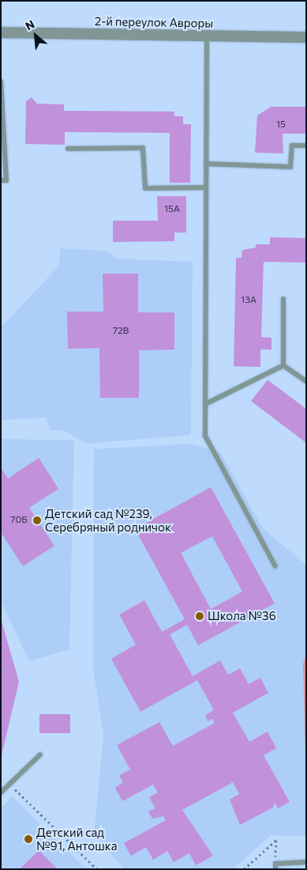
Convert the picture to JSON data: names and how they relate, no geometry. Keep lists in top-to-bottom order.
{
  "streets": {
    "street": ["2-й переулок Авроры"]
  },
  "places": ["Детский сад №239, Серебряный родничок", "Школа №36", "Детский сад №91, Антошка"],
  "house_numbers": [
    "15",
    "15А",
    "13А",
    "72В",
    "70Б"
  ],
  "north": "top left"
}
